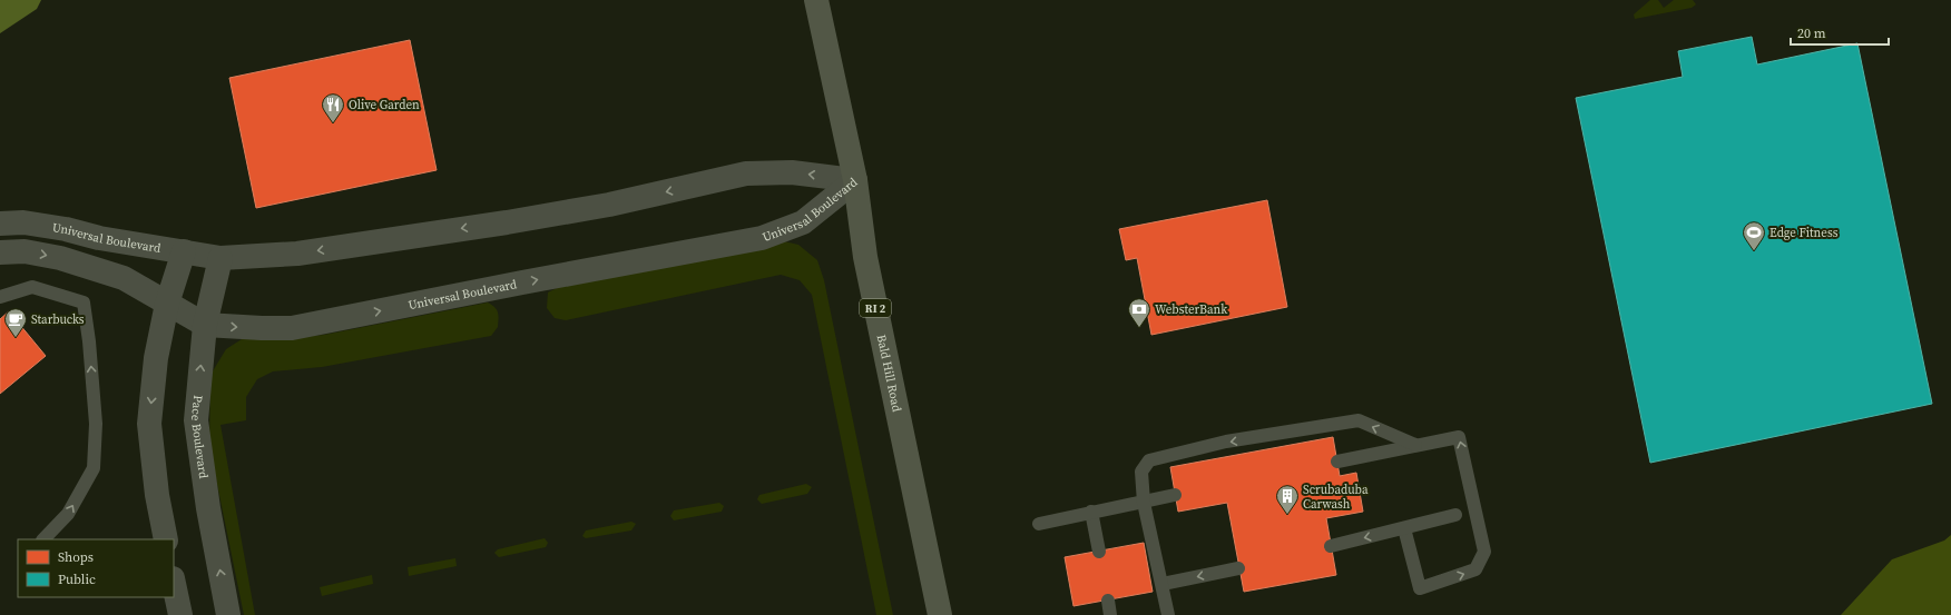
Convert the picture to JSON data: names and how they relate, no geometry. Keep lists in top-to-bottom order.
{
  "streets": {
    "main road": ["RI 2", "Bald Hill Road"],
    "street": ["Universal Boulevard", "Pace Boulevard"]
  },
  "crossings": [
    ["Universal Boulevard", "Bald Hill Road"],
    ["Universal Boulevard", "Pace Boulevard"]
  ],
  "places": {
    "restaurant": ["Olive Garden"],
    "sports": ["Edge Fitness"],
    "bank": ["WebsterBank"],
    "cafe": ["Starbucks"],
    "building": ["Scrubaduba Carwash"]
  },
  "legend": ["Shops", "Public"],
  "scale_bar": "20 m"
}
